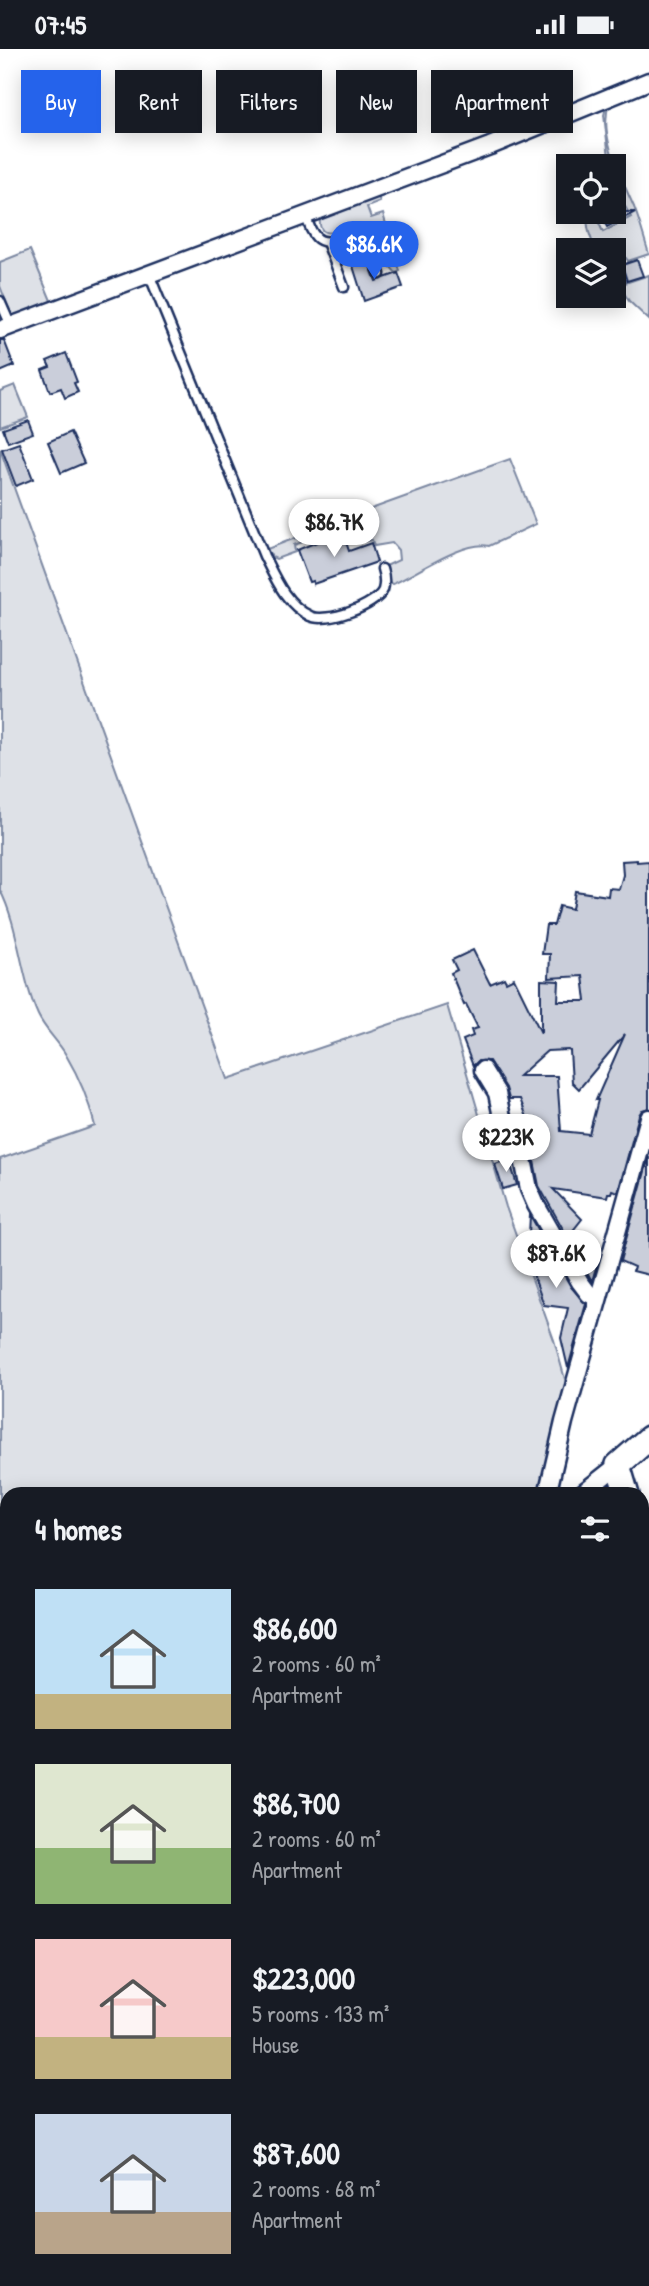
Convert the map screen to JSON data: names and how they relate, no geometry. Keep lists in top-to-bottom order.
{
  "page": {
    "status": "07:45",
    "chip": [
      "Buy",
      "Rent",
      "Filters",
      "New",
      "Apartment"
    ],
    "price": [
      "$86.6K",
      "$86.7K",
      "$223K",
      "$87.6K"
    ],
    "heading": "4 homes",
    "list": [
      {
        "name": "$86,600",
        "note": "2 rooms · 60 m² · Apartment"
      },
      {
        "name": "$86,700",
        "note": "2 rooms · 60 m² · Apartment"
      },
      {
        "name": "$223,000",
        "note": "5 rooms · 133 m² · House"
      },
      {
        "name": "$87,600",
        "note": "2 rooms · 68 m² · Apartment"
      }
    ]
  }
}
